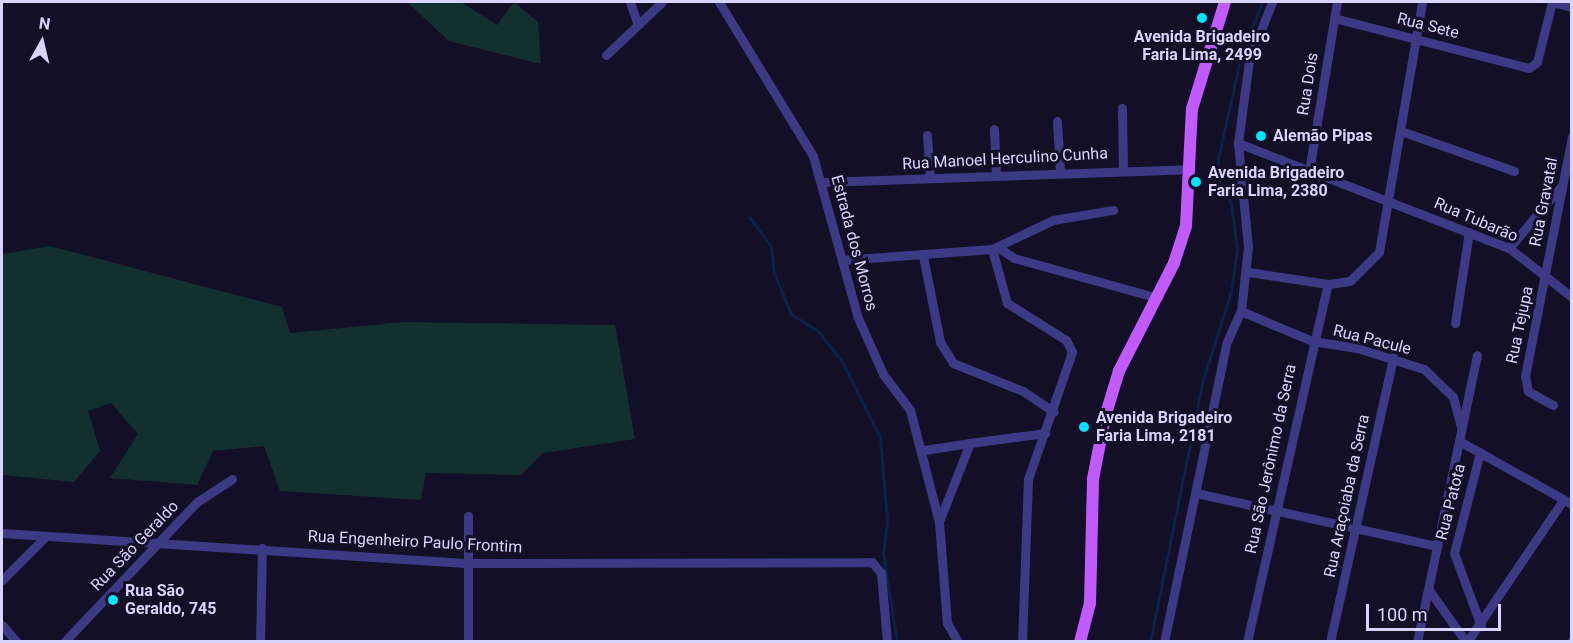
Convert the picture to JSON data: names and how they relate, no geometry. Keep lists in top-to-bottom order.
{
  "streets": {
    "street": [
      "Rua Sete",
      "Rua Dois",
      "Rua Manoel Herculino Cunha",
      "Rua Gravatal",
      "Rua Tubarão",
      "Estrada dos Morros",
      "Rua Tejupa",
      "Rua Pacule",
      "Rua São Jerônimo da Serra",
      "Rua Araçoiaba da Serra",
      "Rua Patota",
      "Rua Engenheiro Paulo Frontim",
      "Rua São Geraldo"
    ]
  },
  "crossings": [
    ["Rua Sete", "Rua Dois"],
    ["Rua Dois", "Rua Tubarão"],
    ["Rua Manoel Herculino Cunha", "Estrada dos Morros"],
    ["Rua Gravatal", "Rua Tubarão"],
    ["Rua Gravatal", "Rua Tejupa"],
    ["Rua Tubarão", "Rua Tejupa"],
    ["Rua Pacule", "Rua São Jerônimo da Serra"],
    ["Rua Pacule", "Rua Araçoiaba da Serra"],
    ["Rua Engenheiro Paulo Frontim", "Rua São Geraldo"]
  ],
  "places": [
    "Avenida Brigadeiro Faria Lima, 2499",
    "Alemão Pipas",
    "Avenida Brigadeiro Faria Lima, 2380",
    "Avenida Brigadeiro Faria Lima, 2181",
    "Rua São Geraldo, 745"
  ],
  "scale_bar": "100 m",
  "north": "top"
}
